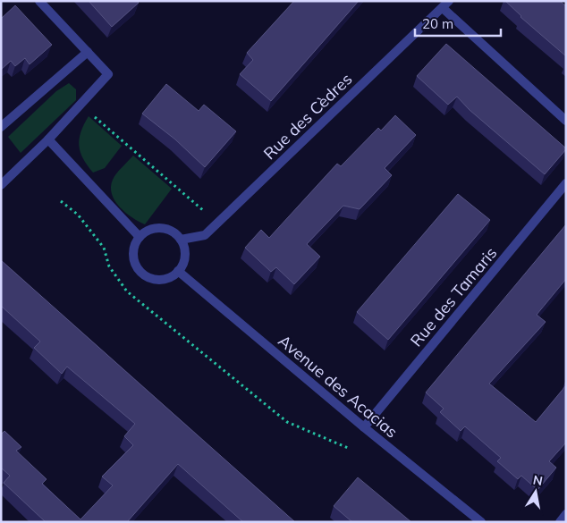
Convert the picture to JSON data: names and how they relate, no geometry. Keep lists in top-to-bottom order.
{
  "streets": {
    "street": ["Rue des Cèdres", "Rue des Tamaris", "Avenue des Acacias"]
  },
  "crossings": [
    ["Rue des Cèdres", "Avenue des Acacias"],
    ["Rue des Tamaris", "Avenue des Acacias"]
  ],
  "scale_bar": "20 m",
  "north": "top"
}
